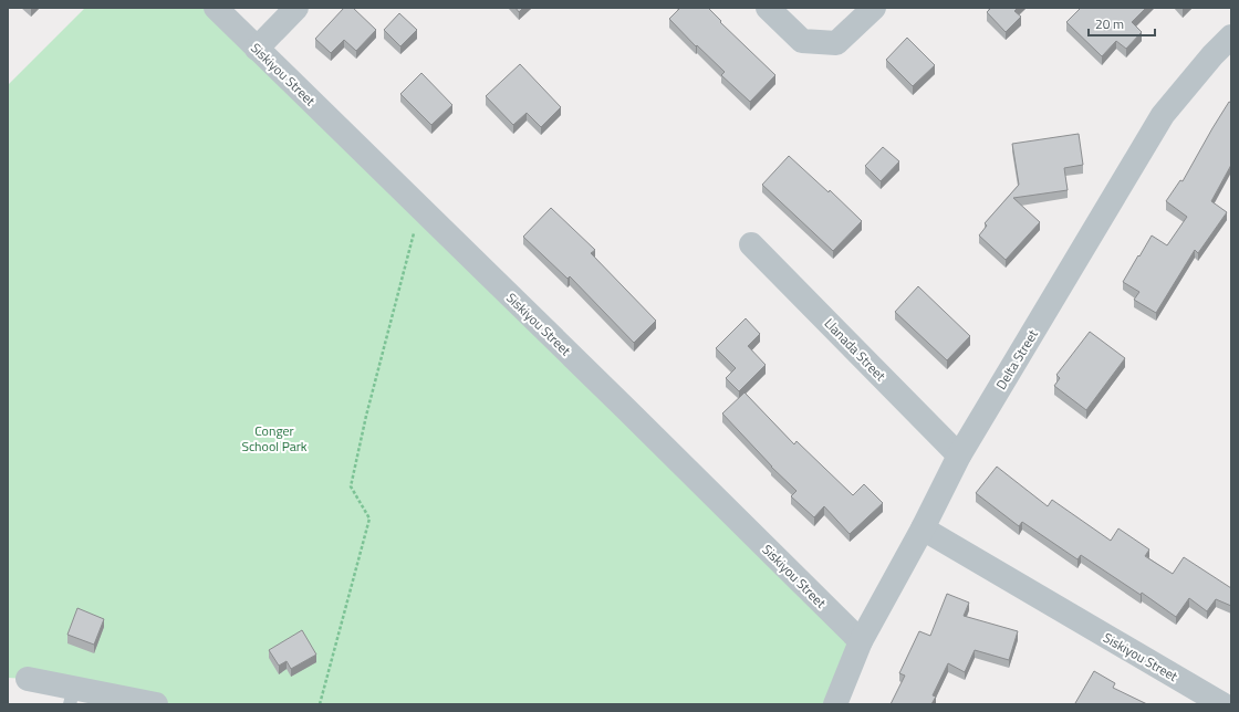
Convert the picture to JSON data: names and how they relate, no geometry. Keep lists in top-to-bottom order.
{
  "streets": {
    "street": ["Siskiyou Street", "Llanada Street", "Delta Street"]
  },
  "crossings": [
    ["Siskiyou Street", "Delta Street"],
    ["Llanada Street", "Delta Street"]
  ],
  "parks": ["Conger School Park"],
  "scale_bar": "20 m"
}
